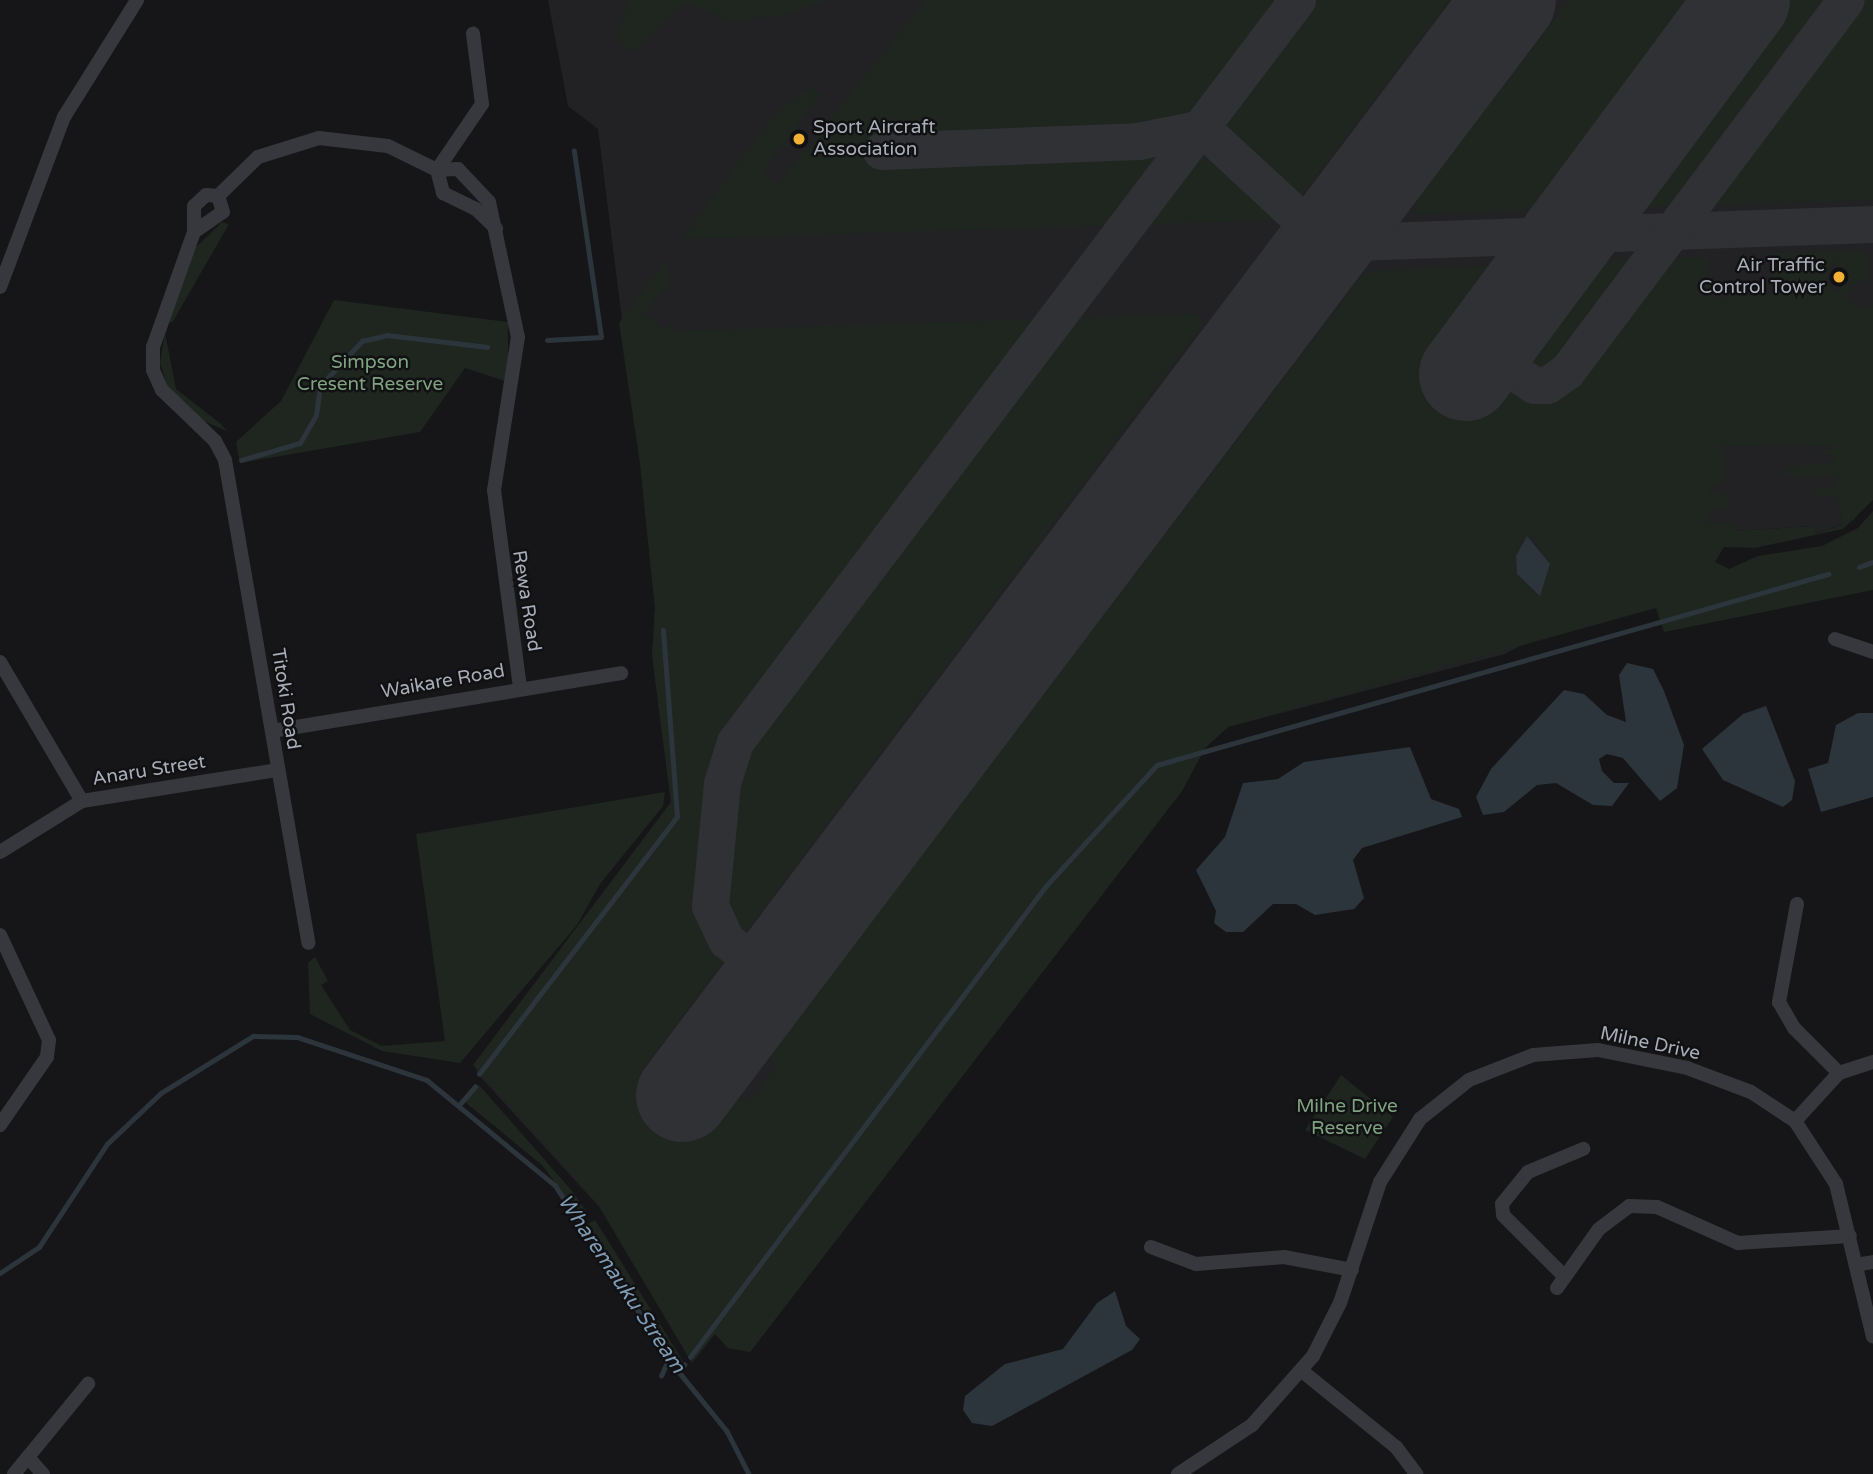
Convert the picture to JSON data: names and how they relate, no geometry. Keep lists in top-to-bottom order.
{
  "streets": {
    "street": [
      "Rewa Road",
      "Waikare Road",
      "Titoki Road",
      "Anaru Street",
      "Milne Drive"
    ]
  },
  "crossings": [
    ["Rewa Road", "Waikare Road"],
    ["Waikare Road", "Titoki Road"],
    ["Titoki Road", "Anaru Street"]
  ],
  "water": ["Wharemauku Stream"],
  "parks": ["Simpson Cresent Reserve", "Milne Drive Reserve"],
  "places": ["Sport Aircraft Association", "Air Traffic Control Tower"]
}
